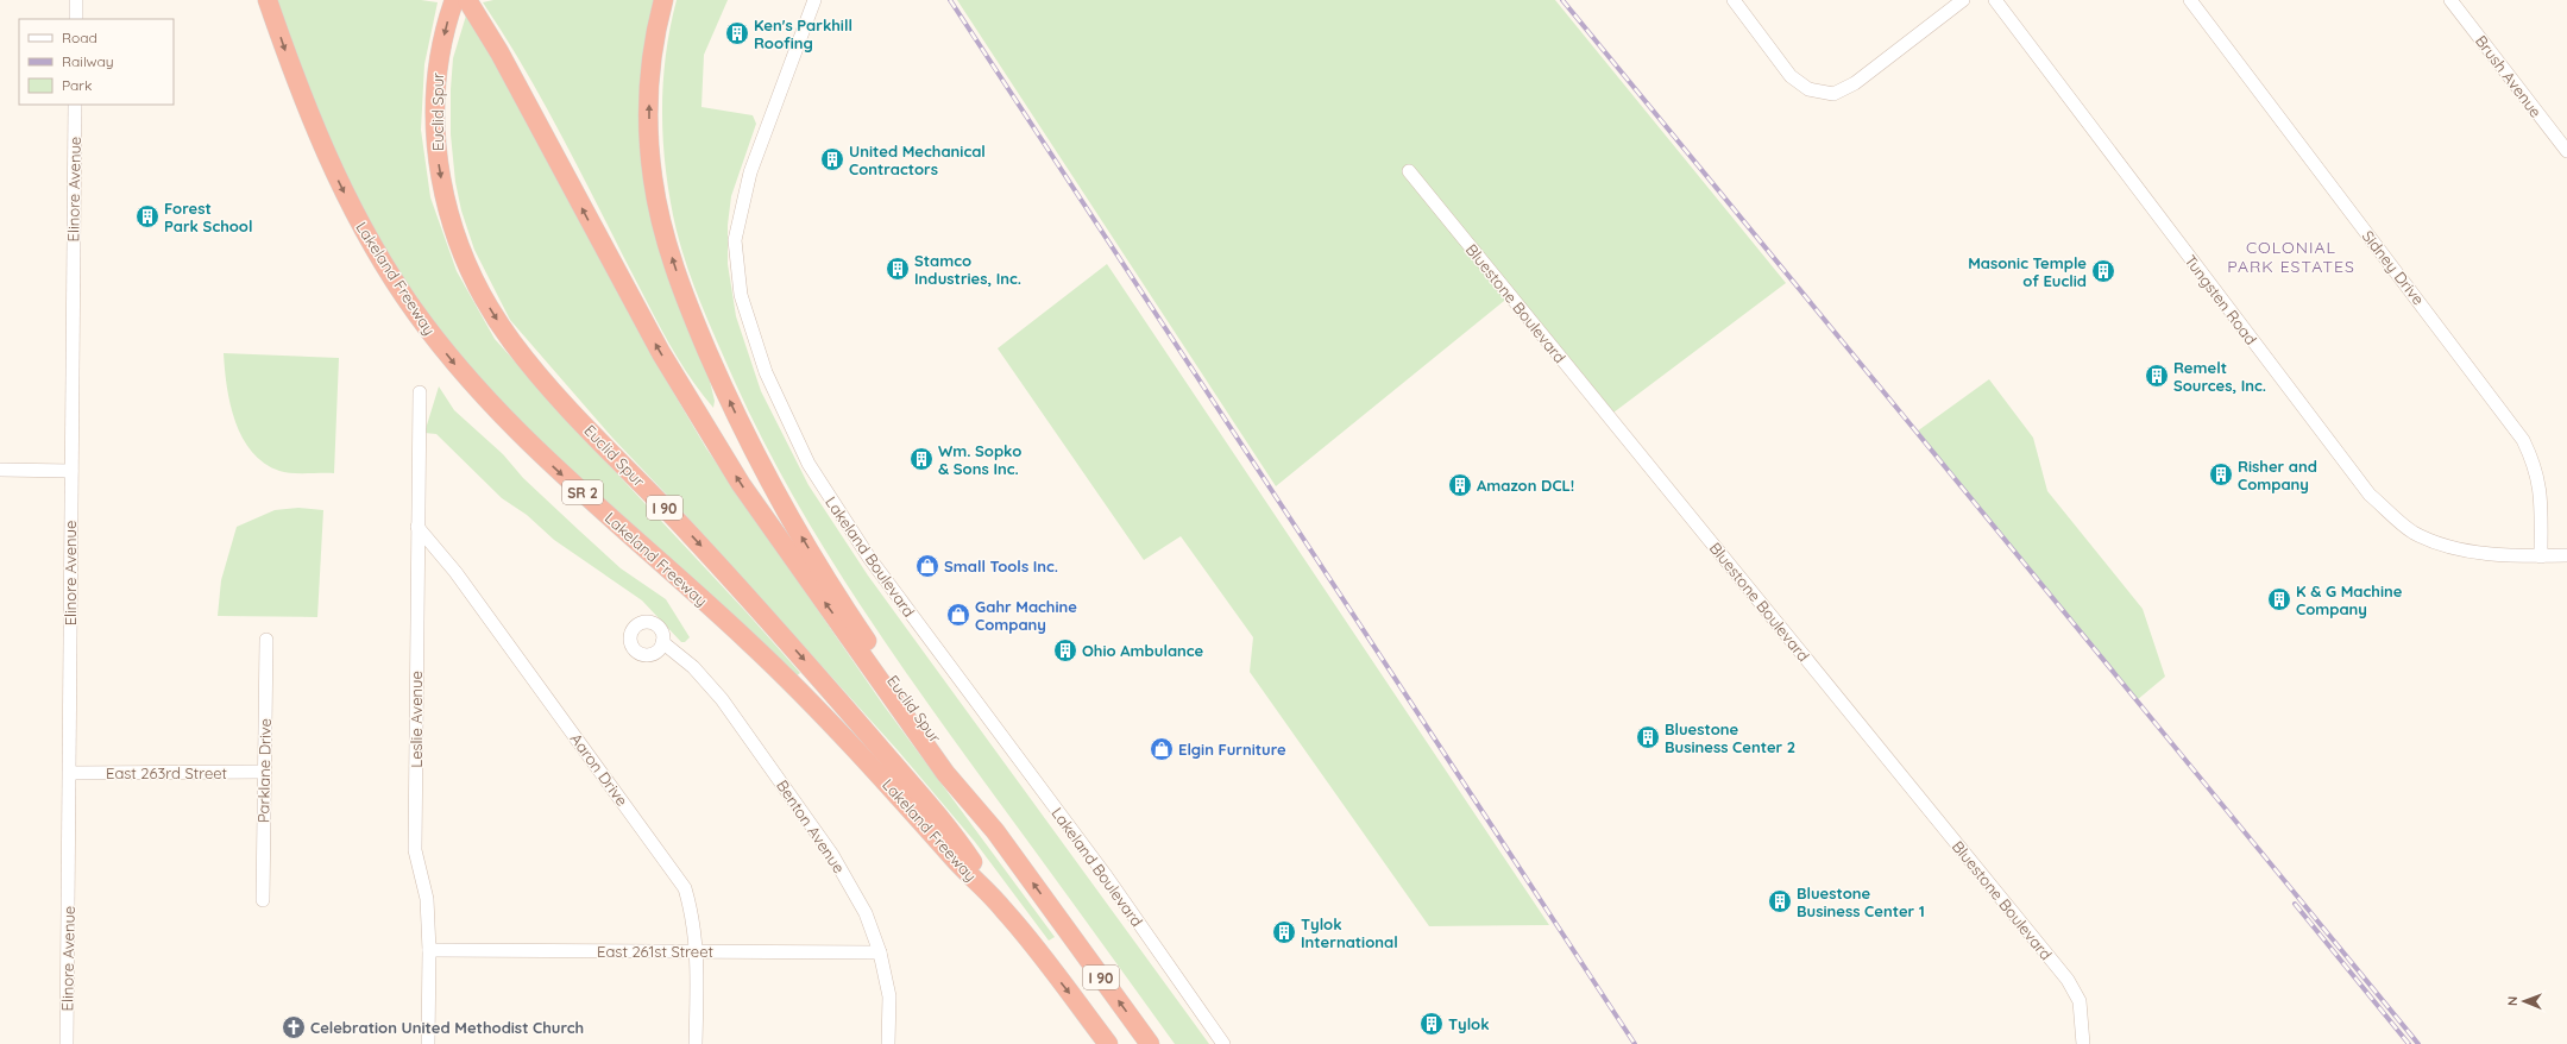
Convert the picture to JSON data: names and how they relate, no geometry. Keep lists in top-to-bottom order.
{
  "streets": {
    "highway": [
      "Euclid Spur",
      "Lakeland Freeway",
      "SR 2",
      "I 90"
    ],
    "street": [
      "Brush Avenue",
      "Elinore Avenue",
      "Sidney Drive",
      "Tungsten Road",
      "Bluestone Boulevard",
      "Lakeland Boulevard",
      "Leslie Avenue",
      "Aaron Drive",
      "Parklane Drive",
      "East 263rd Street",
      "Benton Avenue",
      "East 261st Street"
    ]
  },
  "crossings": [
    ["Euclid Spur", "Lakeland Freeway"],
    ["Euclid Spur", "I 90"],
    ["Elinore Avenue", "East 263rd Street"],
    ["Sidney Drive", "Tungsten Road"],
    ["Leslie Avenue", "Aaron Drive"],
    ["Leslie Avenue", "East 261st Street"],
    ["Aaron Drive", "East 261st Street"],
    ["Parklane Drive", "East 263rd Street"],
    ["Benton Avenue", "East 261st Street"]
  ],
  "districts": ["COLONIAL PARK ESTATES"],
  "places": {
    "building": [
      "Ken's Parkhill Roofing",
      "United Mechanical Contractors",
      "Forest Park School",
      "Stamco Industries, Inc.",
      "Masonic Temple of Euclid",
      "Remelt Sources, Inc.",
      "Wm. Sopko & Sons Inc.",
      "Risher and Company",
      "Amazon DCL!",
      "K & G Machine Company",
      "Ohio Ambulance",
      "Bluestone Business Center 2",
      "Bluestone Business Center 1",
      "Tylok International",
      "Tylok"
    ],
    "shop": ["Small Tools Inc.", "Gahr Machine Company", "Elgin Furniture"],
    "church": ["Celebration United Methodist Church"]
  },
  "legend": ["Road", "Railway", "Park"],
  "north": "left"
}
